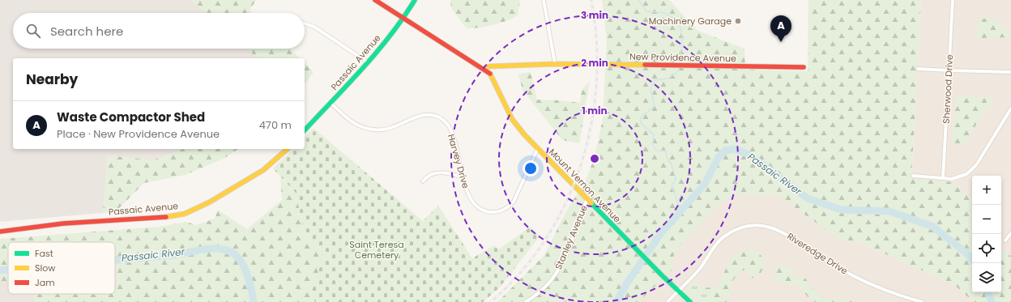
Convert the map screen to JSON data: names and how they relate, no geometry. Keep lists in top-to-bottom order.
{
  "streets": {
    "street": [
      "New Providence Avenue",
      "Passaic Avenue",
      "Sherwood Drive",
      "Harvey Drive",
      "Mount Vernon Avenue",
      "Stanley Avenue",
      "Riveredge Drive"
    ]
  },
  "crossings": [
    ["New Providence Avenue", "Mount Vernon Avenue"],
    ["Passaic Avenue", "Harvey Drive"],
    ["Passaic Avenue", "Mount Vernon Avenue"],
    ["Harvey Drive", "Mount Vernon Avenue"],
    ["Mount Vernon Avenue", "Stanley Avenue"],
    ["Mount Vernon Avenue", "Riveredge Drive"]
  ],
  "water": ["Passaic River"],
  "parks": ["Saint Teresa Cemetery"],
  "places": ["Machinery Garage"],
  "legend": ["Fast", "Slow", "Jam"],
  "page": {
    "search": "Search here",
    "pins": "A",
    "heading": "Nearby",
    "list": [
      {
        "mark": "A",
        "name": "Waste Compactor Shed",
        "note": "Place · New Providence Avenue",
        "value": "470 m"
      }
    ],
    "map_buttons": ["+", "−"]
  },
  "rings": ["3 min", "2 min", "1 min"]
}
